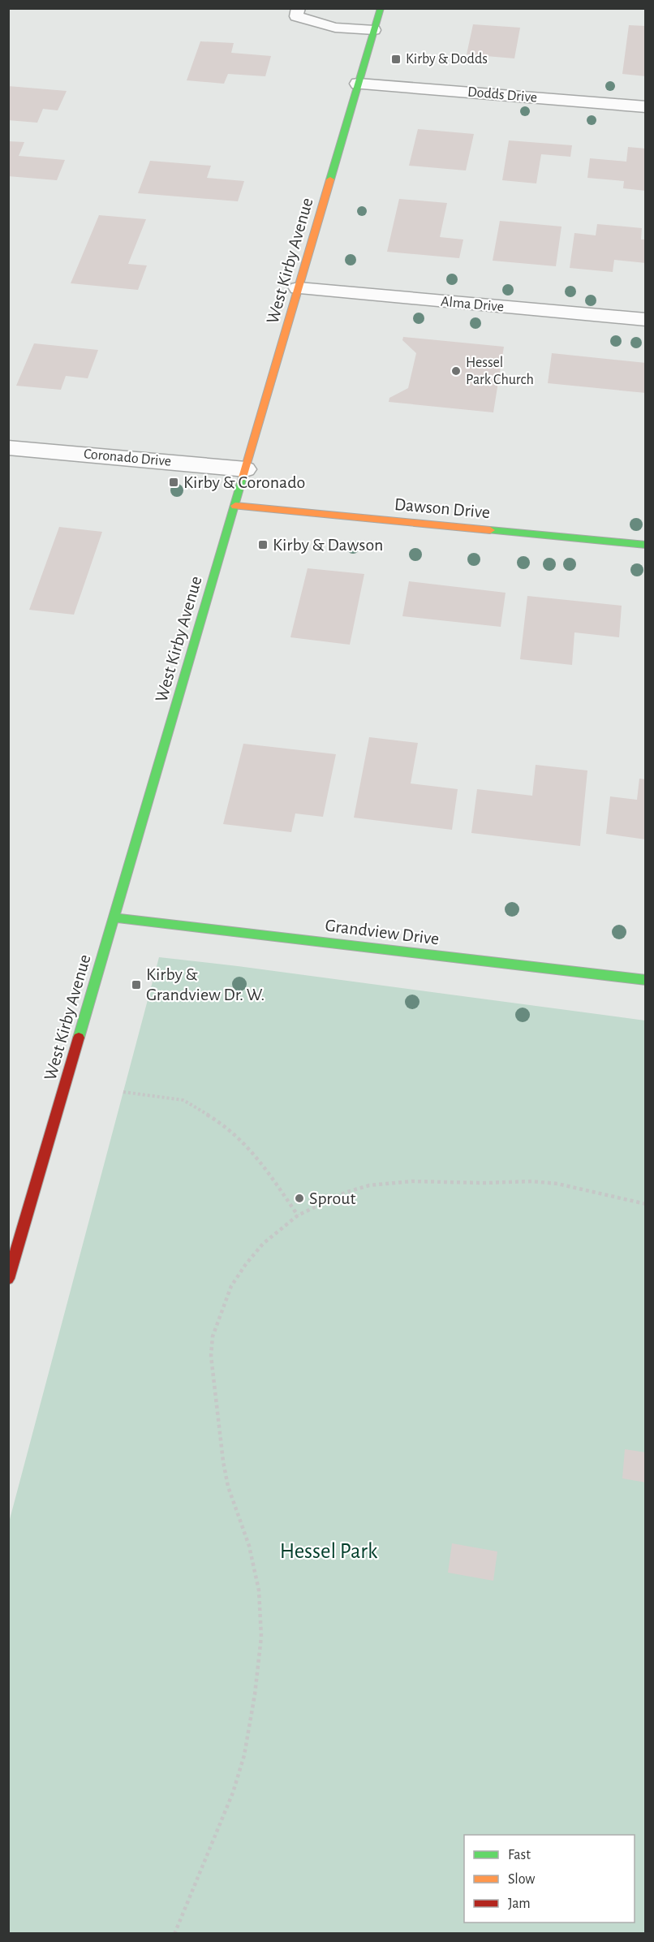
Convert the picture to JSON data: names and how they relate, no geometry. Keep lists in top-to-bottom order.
{
  "streets": {
    "main road": ["West Kirby Avenue", "Dawson Drive", "Grandview Drive"],
    "street": ["Dodds Drive", "Alma Drive", "Coronado Drive"]
  },
  "crossings": [
    ["Dodds Drive", "West Kirby Avenue"],
    ["West Kirby Avenue", "Alma Drive"],
    ["West Kirby Avenue", "Coronado Drive"],
    ["West Kirby Avenue", "Dawson Drive"],
    ["West Kirby Avenue", "Grandview Drive"]
  ],
  "parks": ["Hessel Park"],
  "places": {
    "transit": [
      "Kirby & Dodds",
      "Kirby & Coronado",
      "Kirby & Dawson",
      "Kirby & Grandview Dr. W."
    ],
    "other": ["Hessel Park Church", "Sprout"]
  },
  "legend": ["Fast", "Slow", "Jam"]
}
